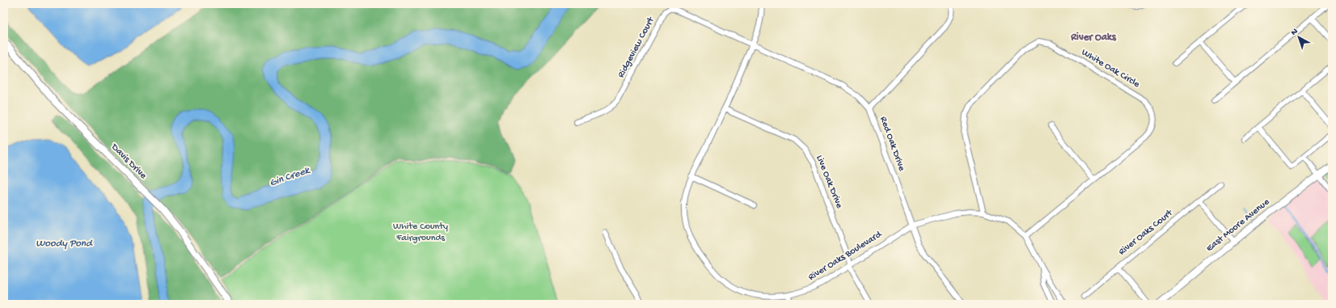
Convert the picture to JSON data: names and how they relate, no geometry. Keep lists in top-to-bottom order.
{
  "streets": {
    "street": [
      "Ridgeview Court",
      "White Oak Circle",
      "Red Oak Drive",
      "Davis Drive",
      "Live Oak Drive",
      "East Moore Avenue",
      "River Oaks Court",
      "River Oaks Boulevard"
    ]
  },
  "crossings": [
    ["Ridgeview Court", "River Oaks Boulevard"],
    ["White Oak Circle", "River Oaks Boulevard"],
    ["Red Oak Drive", "River Oaks Boulevard"],
    ["Live Oak Drive", "River Oaks Boulevard"]
  ],
  "districts": ["River Oaks"],
  "water": ["Gin Creek", "Woody Pond"],
  "parks": ["White County Fairgrounds"],
  "north": "top left"
}
